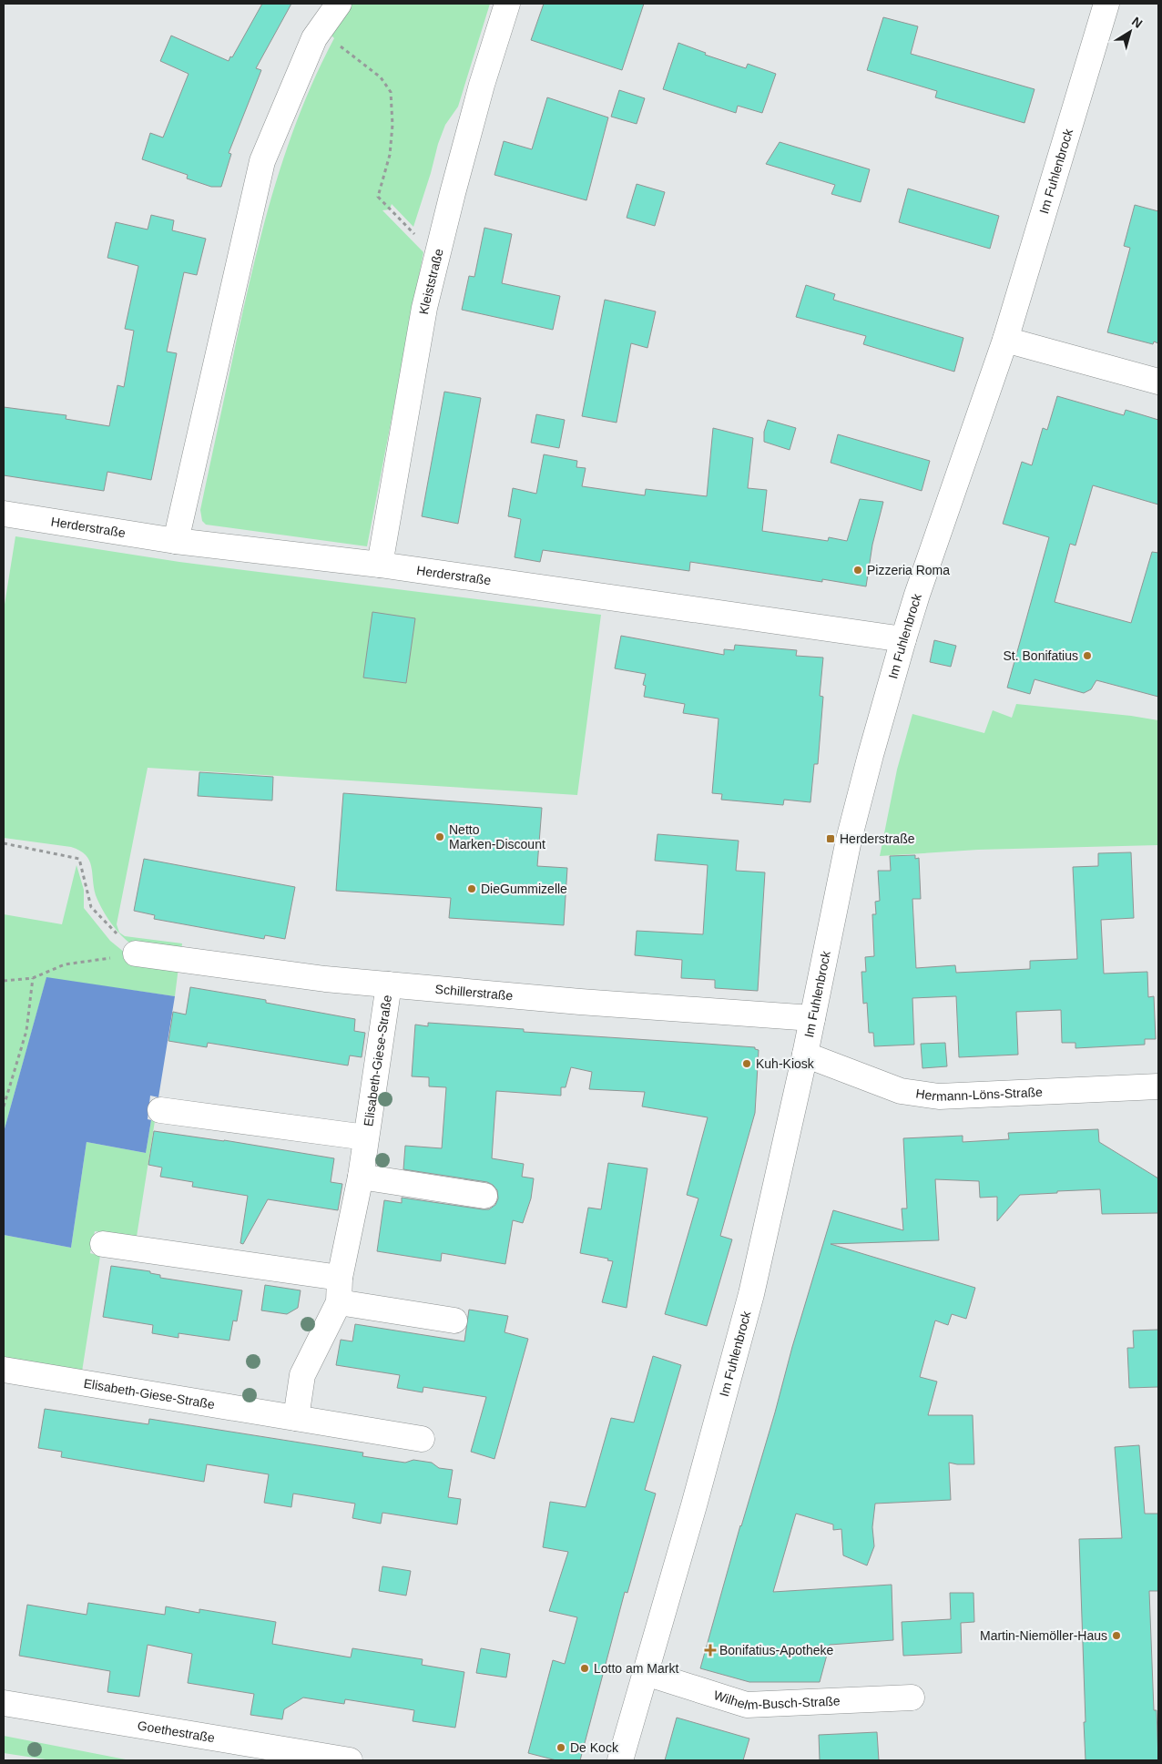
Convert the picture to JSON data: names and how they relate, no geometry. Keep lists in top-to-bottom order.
{
  "streets": {
    "street": [
      "Im Fuhlenbrock",
      "Kleiststraße",
      "Herderstraße",
      "Schillerstraße",
      "Elisabeth-Giese-Straße",
      "Hermann-Löns-Straße",
      "Wilhelm-Busch-Straße",
      "Goethestraße"
    ]
  },
  "crossings": [
    ["Im Fuhlenbrock", "Herderstraße"],
    ["Im Fuhlenbrock", "Schillerstraße"],
    ["Im Fuhlenbrock", "Hermann-Löns-Straße"],
    ["Im Fuhlenbrock", "Wilhelm-Busch-Straße"],
    ["Kleiststraße", "Herderstraße"],
    ["Schillerstraße", "Elisabeth-Giese-Straße"]
  ],
  "places": {
    "other": [
      "Pizzeria Roma",
      "St. Bonifatius",
      "Netto Marken-Discount",
      "DieGummizelle",
      "Kuh-Kiosk",
      "Martin-Niemöller-Haus",
      "Lotto am Markt",
      "De Kock"
    ],
    "transit": ["Herderstraße"],
    "health": ["Bonifatius-Apotheke"]
  },
  "north": "top right"
}
